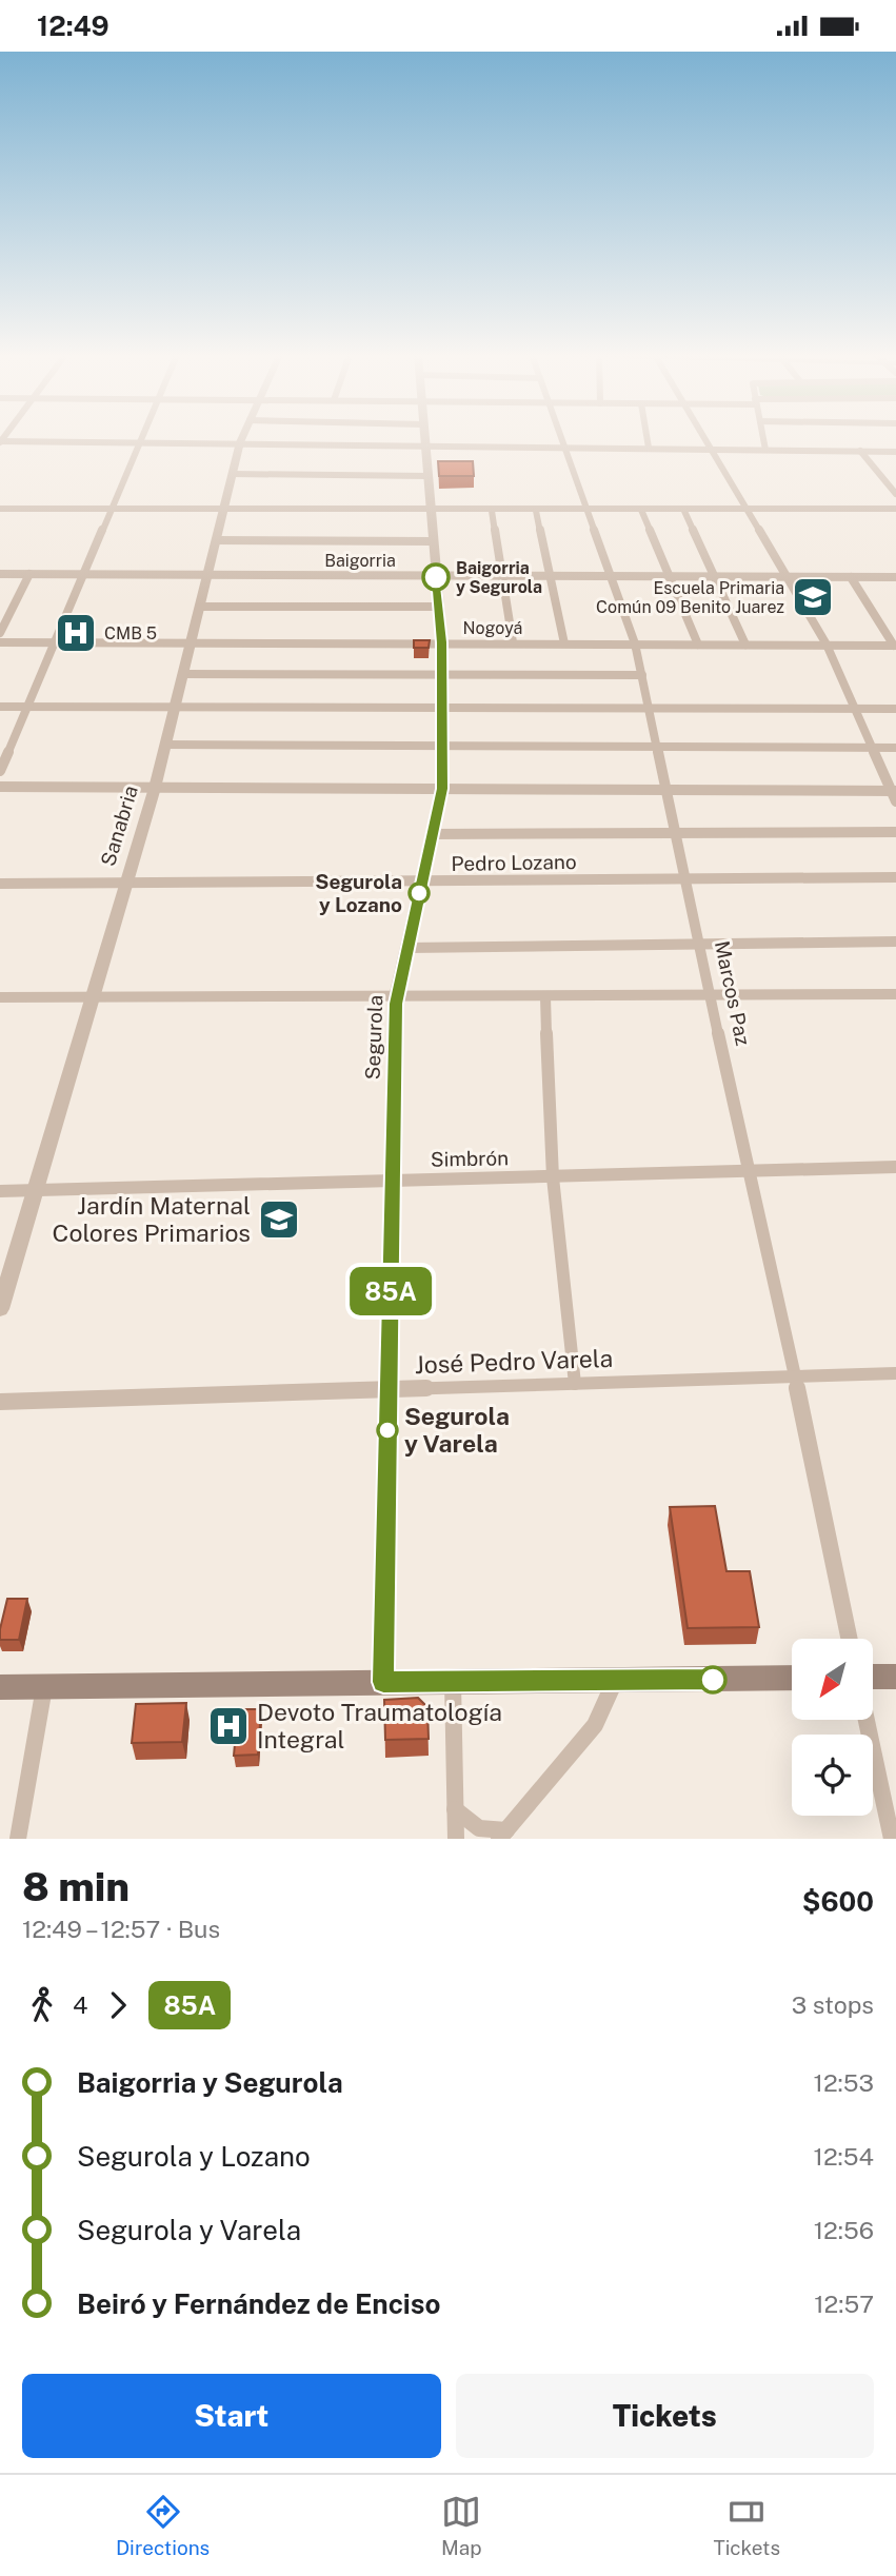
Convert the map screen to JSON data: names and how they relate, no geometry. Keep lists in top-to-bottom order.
{
  "streets": {
    "street": [
      "Baigorria",
      "Nogoyá",
      "Sanabria",
      "Pedro Lozano",
      "Marcos Paz",
      "Segurola",
      "Simbrón",
      "José Pedro Varela"
    ]
  },
  "crossings": [
    ["Baigorria", "Sanabria"],
    ["Baigorria", "Marcos Paz"],
    ["Baigorria", "Segurola"],
    ["Nogoyá", "Sanabria"],
    ["Nogoyá", "Marcos Paz"],
    ["Nogoyá", "Segurola"],
    ["Sanabria", "Pedro Lozano"],
    ["Sanabria", "Simbrón"],
    ["Pedro Lozano", "Marcos Paz"],
    ["Pedro Lozano", "Segurola"],
    ["Marcos Paz", "Simbrón"],
    ["Marcos Paz", "José Pedro Varela"],
    ["Segurola", "Simbrón"],
    ["Segurola", "José Pedro Varela"]
  ],
  "places": {
    "other": ["Baigorria y Segurola", "Segurola y Lozano", "Segurola y Varela"],
    "school or university": ["Escuela Primaria Común 09 Benito Juarez", "Jardín Maternal Colores Primarios"],
    "hospital": ["CMB 5", "Devoto Traumatología Integral"]
  },
  "lines": ["bus line 85A"],
  "north": "bottom left",
  "page": {
    "status": "12:49",
    "on_map": "85A",
    "heading": ["8 min", "12:49 – 12:57 · Bus", "$600"],
    "legs": ["4", "85A", "3 stops"],
    "list": [
      {
        "name": "Baigorria y Segurola",
        "value": "12:53"
      },
      {
        "name": "Segurola y Lozano",
        "value": "12:54"
      },
      {
        "name": "Segurola y Varela",
        "value": "12:56"
      },
      {
        "name": "Beiró y Fernández de Enciso",
        "value": "12:57"
      }
    ],
    "buttons": ["Start", "Tickets"],
    "tabs": ["Directions", "Map", "Tickets"]
  }
}
